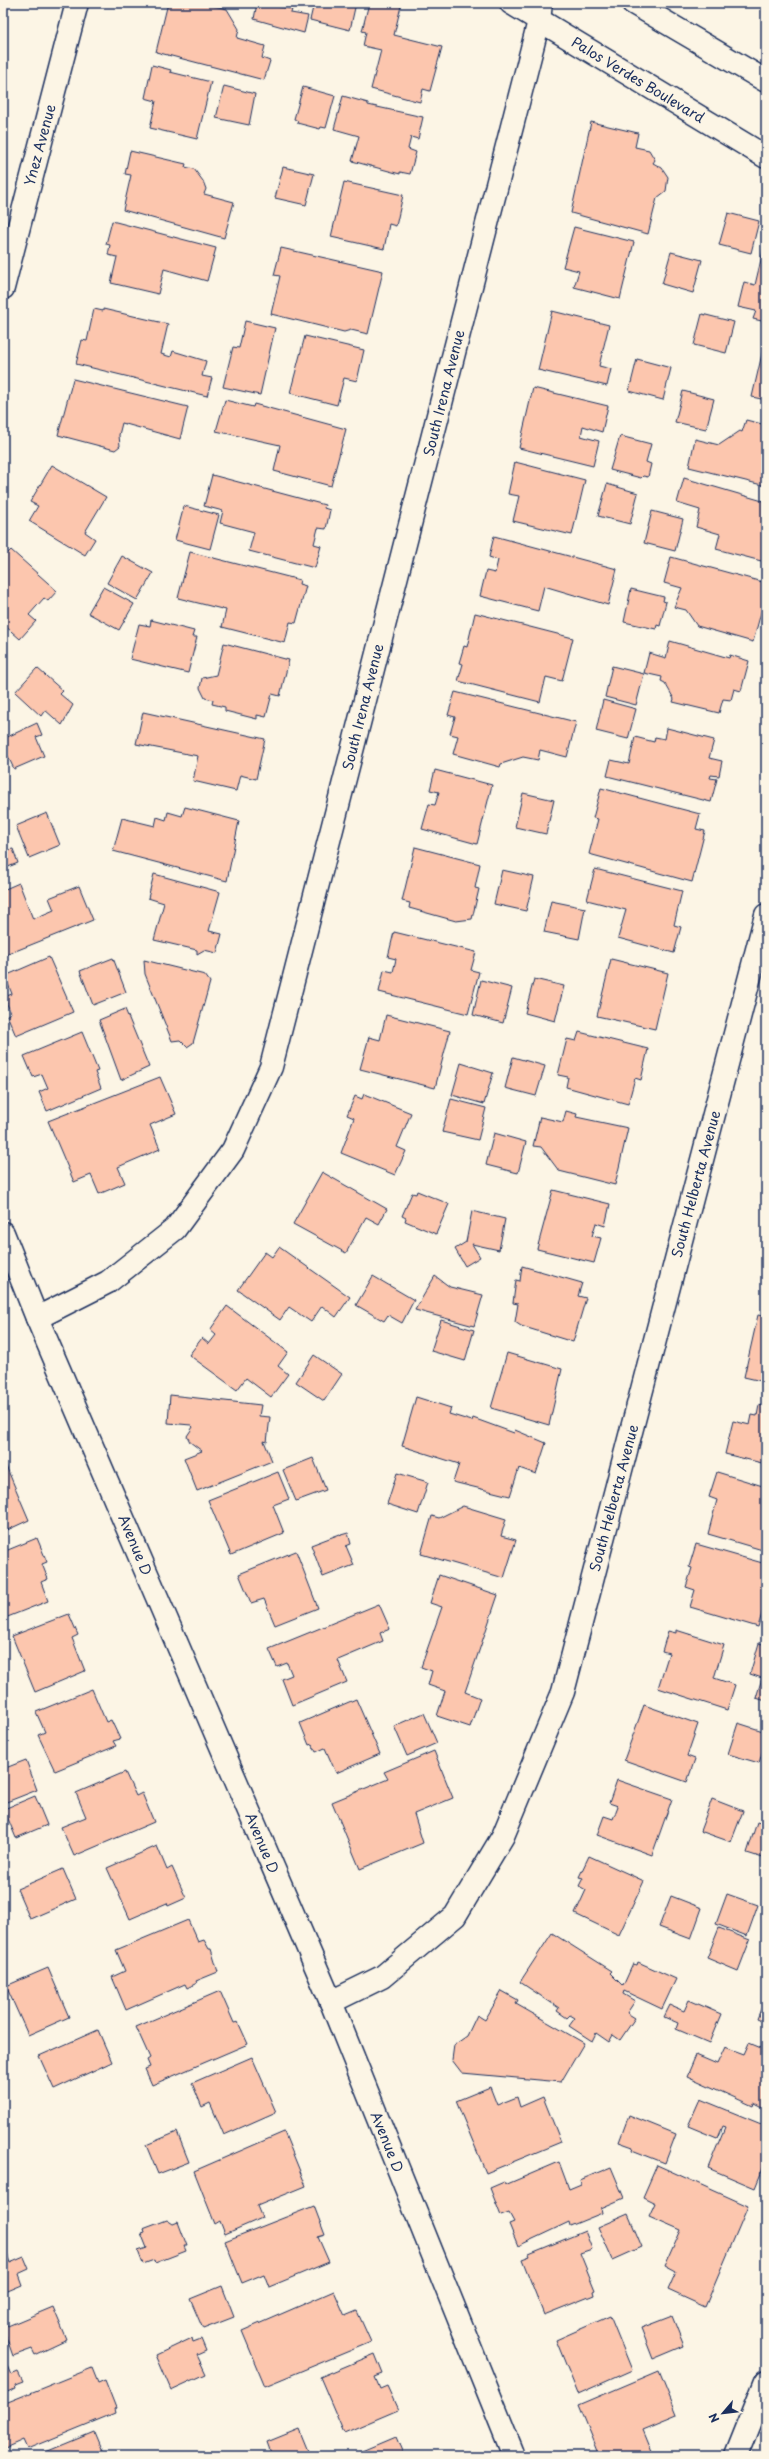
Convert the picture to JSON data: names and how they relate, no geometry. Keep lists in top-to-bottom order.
{
  "streets": {
    "street": [
      "Palos Verdes Boulevard",
      "Ynez Avenue",
      "South Irena Avenue",
      "South Helberta Avenue",
      "Avenue D"
    ]
  },
  "crossings": [
    ["Palos Verdes Boulevard", "South Irena Avenue"],
    ["South Irena Avenue", "Avenue D"],
    ["South Helberta Avenue", "Avenue D"]
  ],
  "north": "bottom left"
}
